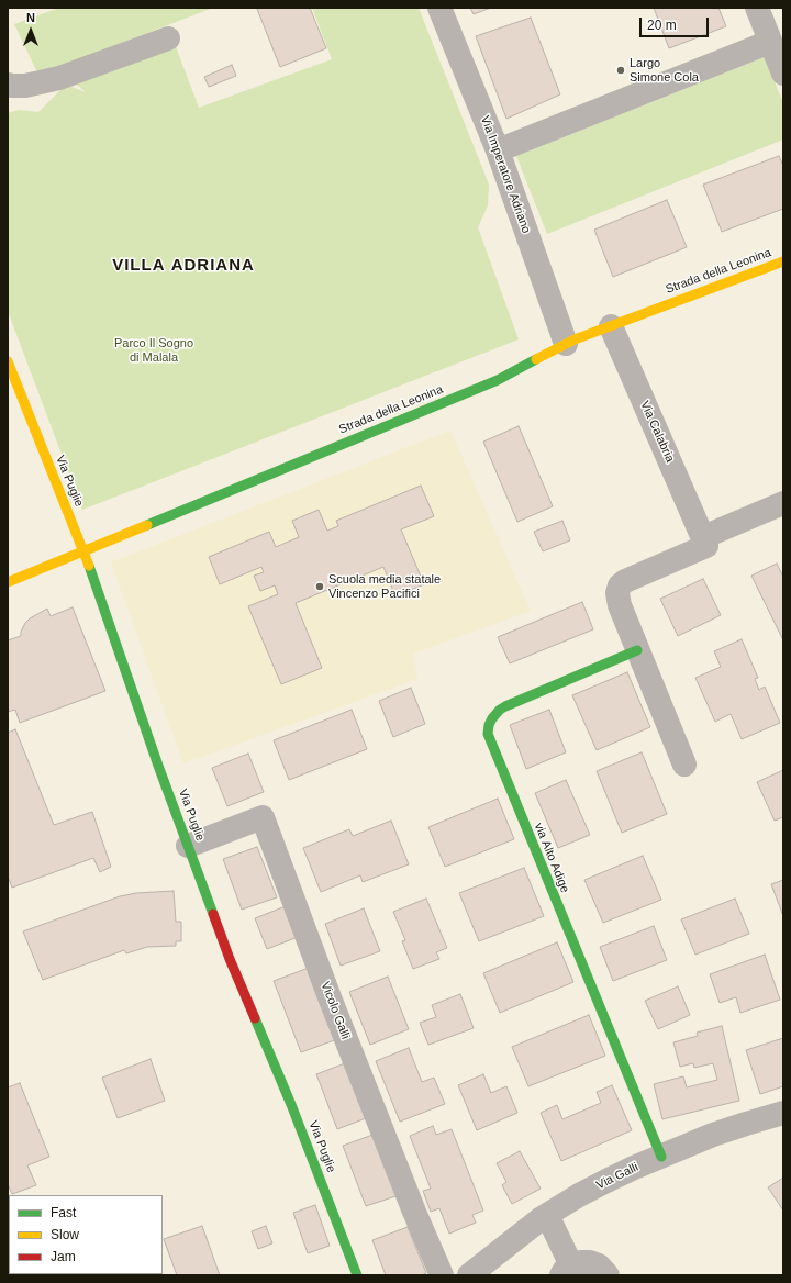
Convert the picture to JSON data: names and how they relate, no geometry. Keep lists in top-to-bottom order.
{
  "streets": {
    "street": [
      "Via Imperatore Adriano",
      "Strada della Leonina",
      "Via Calabria",
      "Via Puglie",
      "via Alto Adige",
      "Vicolo Galli",
      "Via Galli"
    ]
  },
  "crossings": [
    ["Via Imperatore Adriano", "Strada della Leonina"],
    ["Strada della Leonina", "Via Calabria"],
    ["Strada della Leonina", "Via Puglie"],
    ["Via Puglie", "Vicolo Galli"],
    ["via Alto Adige", "Via Galli"]
  ],
  "districts": ["VILLA ADRIANA"],
  "parks": ["Parco Il Sogno di Malala"],
  "places": ["Largo Simone Cola", "Scuola media statale Vincenzo Pacifici"],
  "legend": ["Fast", "Slow", "Jam"],
  "scale_bar": "20 m",
  "north": "top"
}
